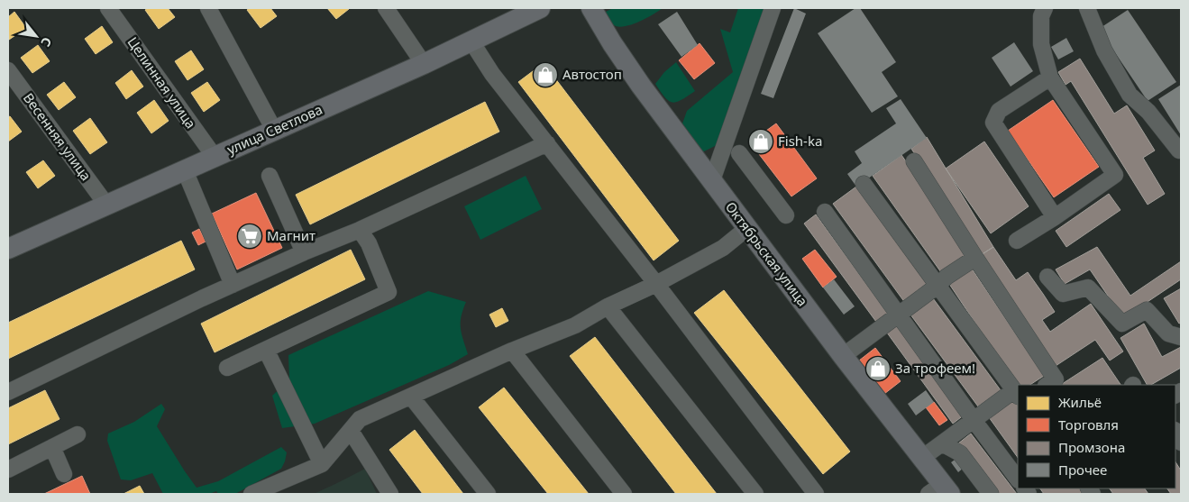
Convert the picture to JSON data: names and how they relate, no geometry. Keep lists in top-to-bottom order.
{
  "streets": {
    "main road": ["улица Светлова", "Октябрьская улица"],
    "street": ["Целинная улица", "Весенняя улица"]
  },
  "crossings": [
    ["Целинная улица", "улица Светлова"],
    ["улица Светлова", "Весенняя улица"]
  ],
  "places": {
    "shop": ["Автостоп", "Fish-ka", "За трофеем!"],
    "supermarket": ["Магнит"]
  },
  "legend": [
    "Жильё",
    "Торговля",
    "Промзона",
    "Прочее"
  ],
  "north": "bottom right"
}
